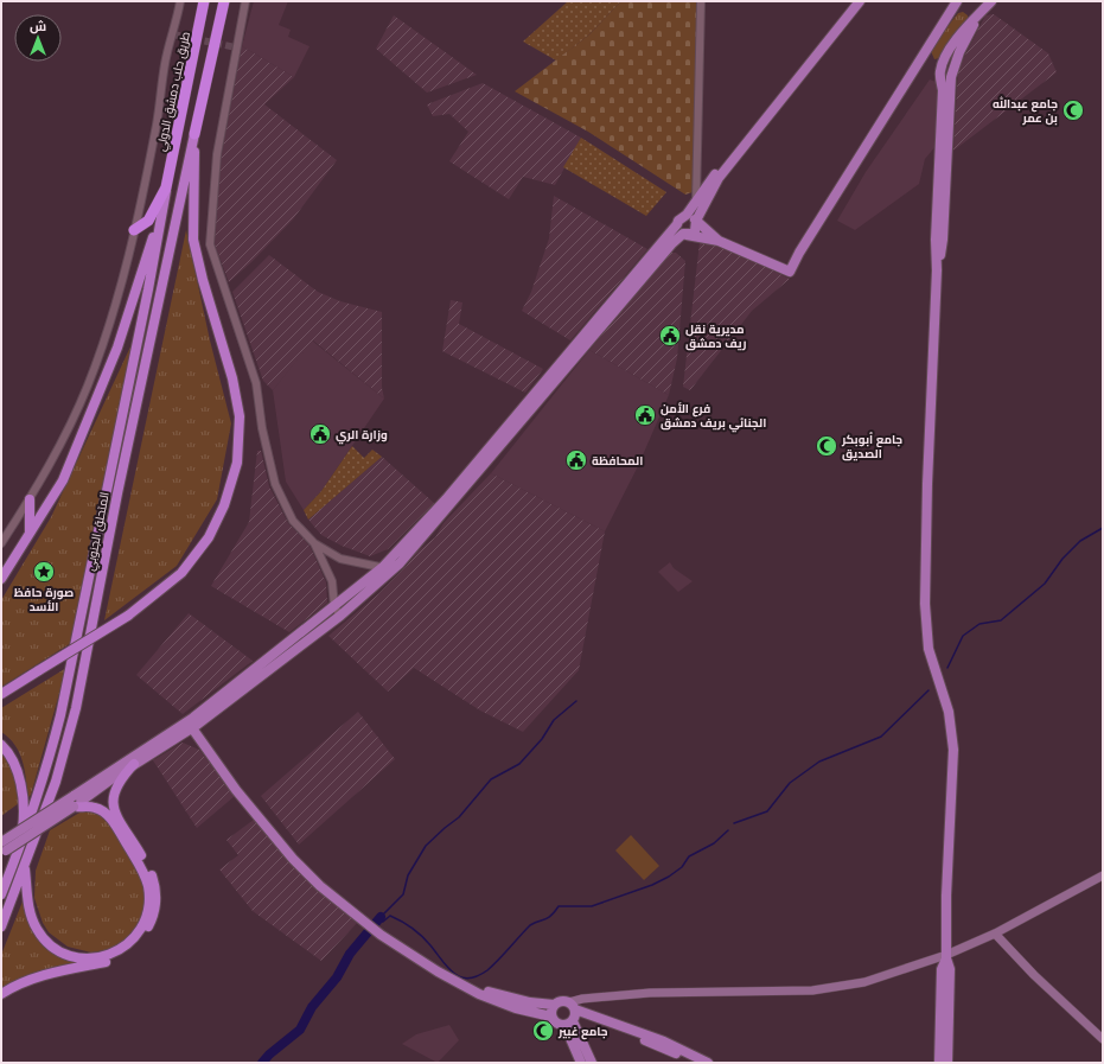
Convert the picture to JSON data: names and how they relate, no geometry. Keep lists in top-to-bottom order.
{
  "streets": {
    "highway": ["طريق حلب دمشق الدولي", "المتحلق الجنوبي"]
  },
  "crossings": [
    ["طريق حلب دمشق الدولي", "المتحلق الجنوبي"]
  ],
  "places": {
    "mosque": ["جامع عبدالله بن عمر", "جامع أبوبكر الصديق", "جامع غبير"],
    "public building": [
      "مديرية نقل ريف دمشق",
      "فرع الأمن الجنائي بريف دمشق",
      "وزارة الري",
      "المحافظة"
    ],
    "place": ["صورة حافظ الأسد"]
  },
  "north": "top"
}
